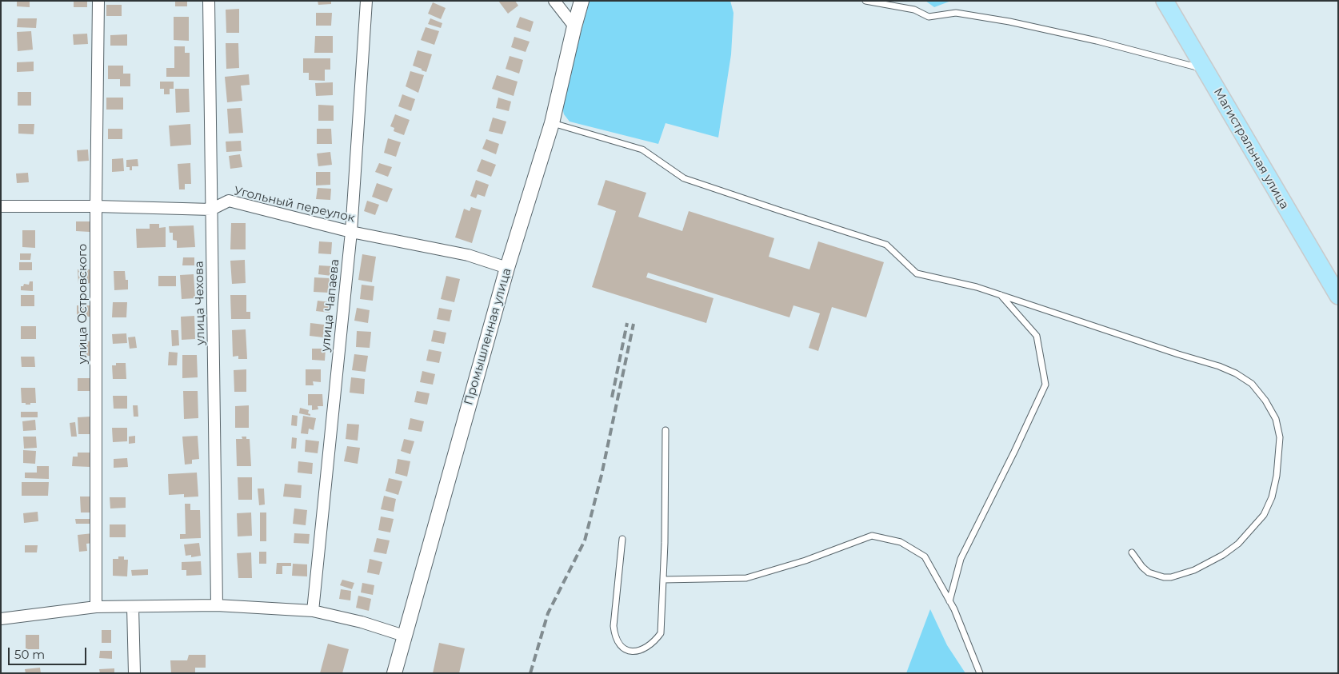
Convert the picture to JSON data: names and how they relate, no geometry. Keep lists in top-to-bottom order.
{
  "streets": {
    "main road": ["Магистральная улица"],
    "street": [
      "Угольный переулок",
      "улица Чехова",
      "улица Островского",
      "улица Чапаева",
      "Промышленная улица"
    ]
  },
  "crossings": [
    ["Угольный переулок", "улица Чехова"],
    ["Угольный переулок", "улица Островского"],
    ["Угольный переулок", "улица Чапаева"],
    ["Угольный переулок", "Промышленная улица"]
  ],
  "scale_bar": "50 m"
}
